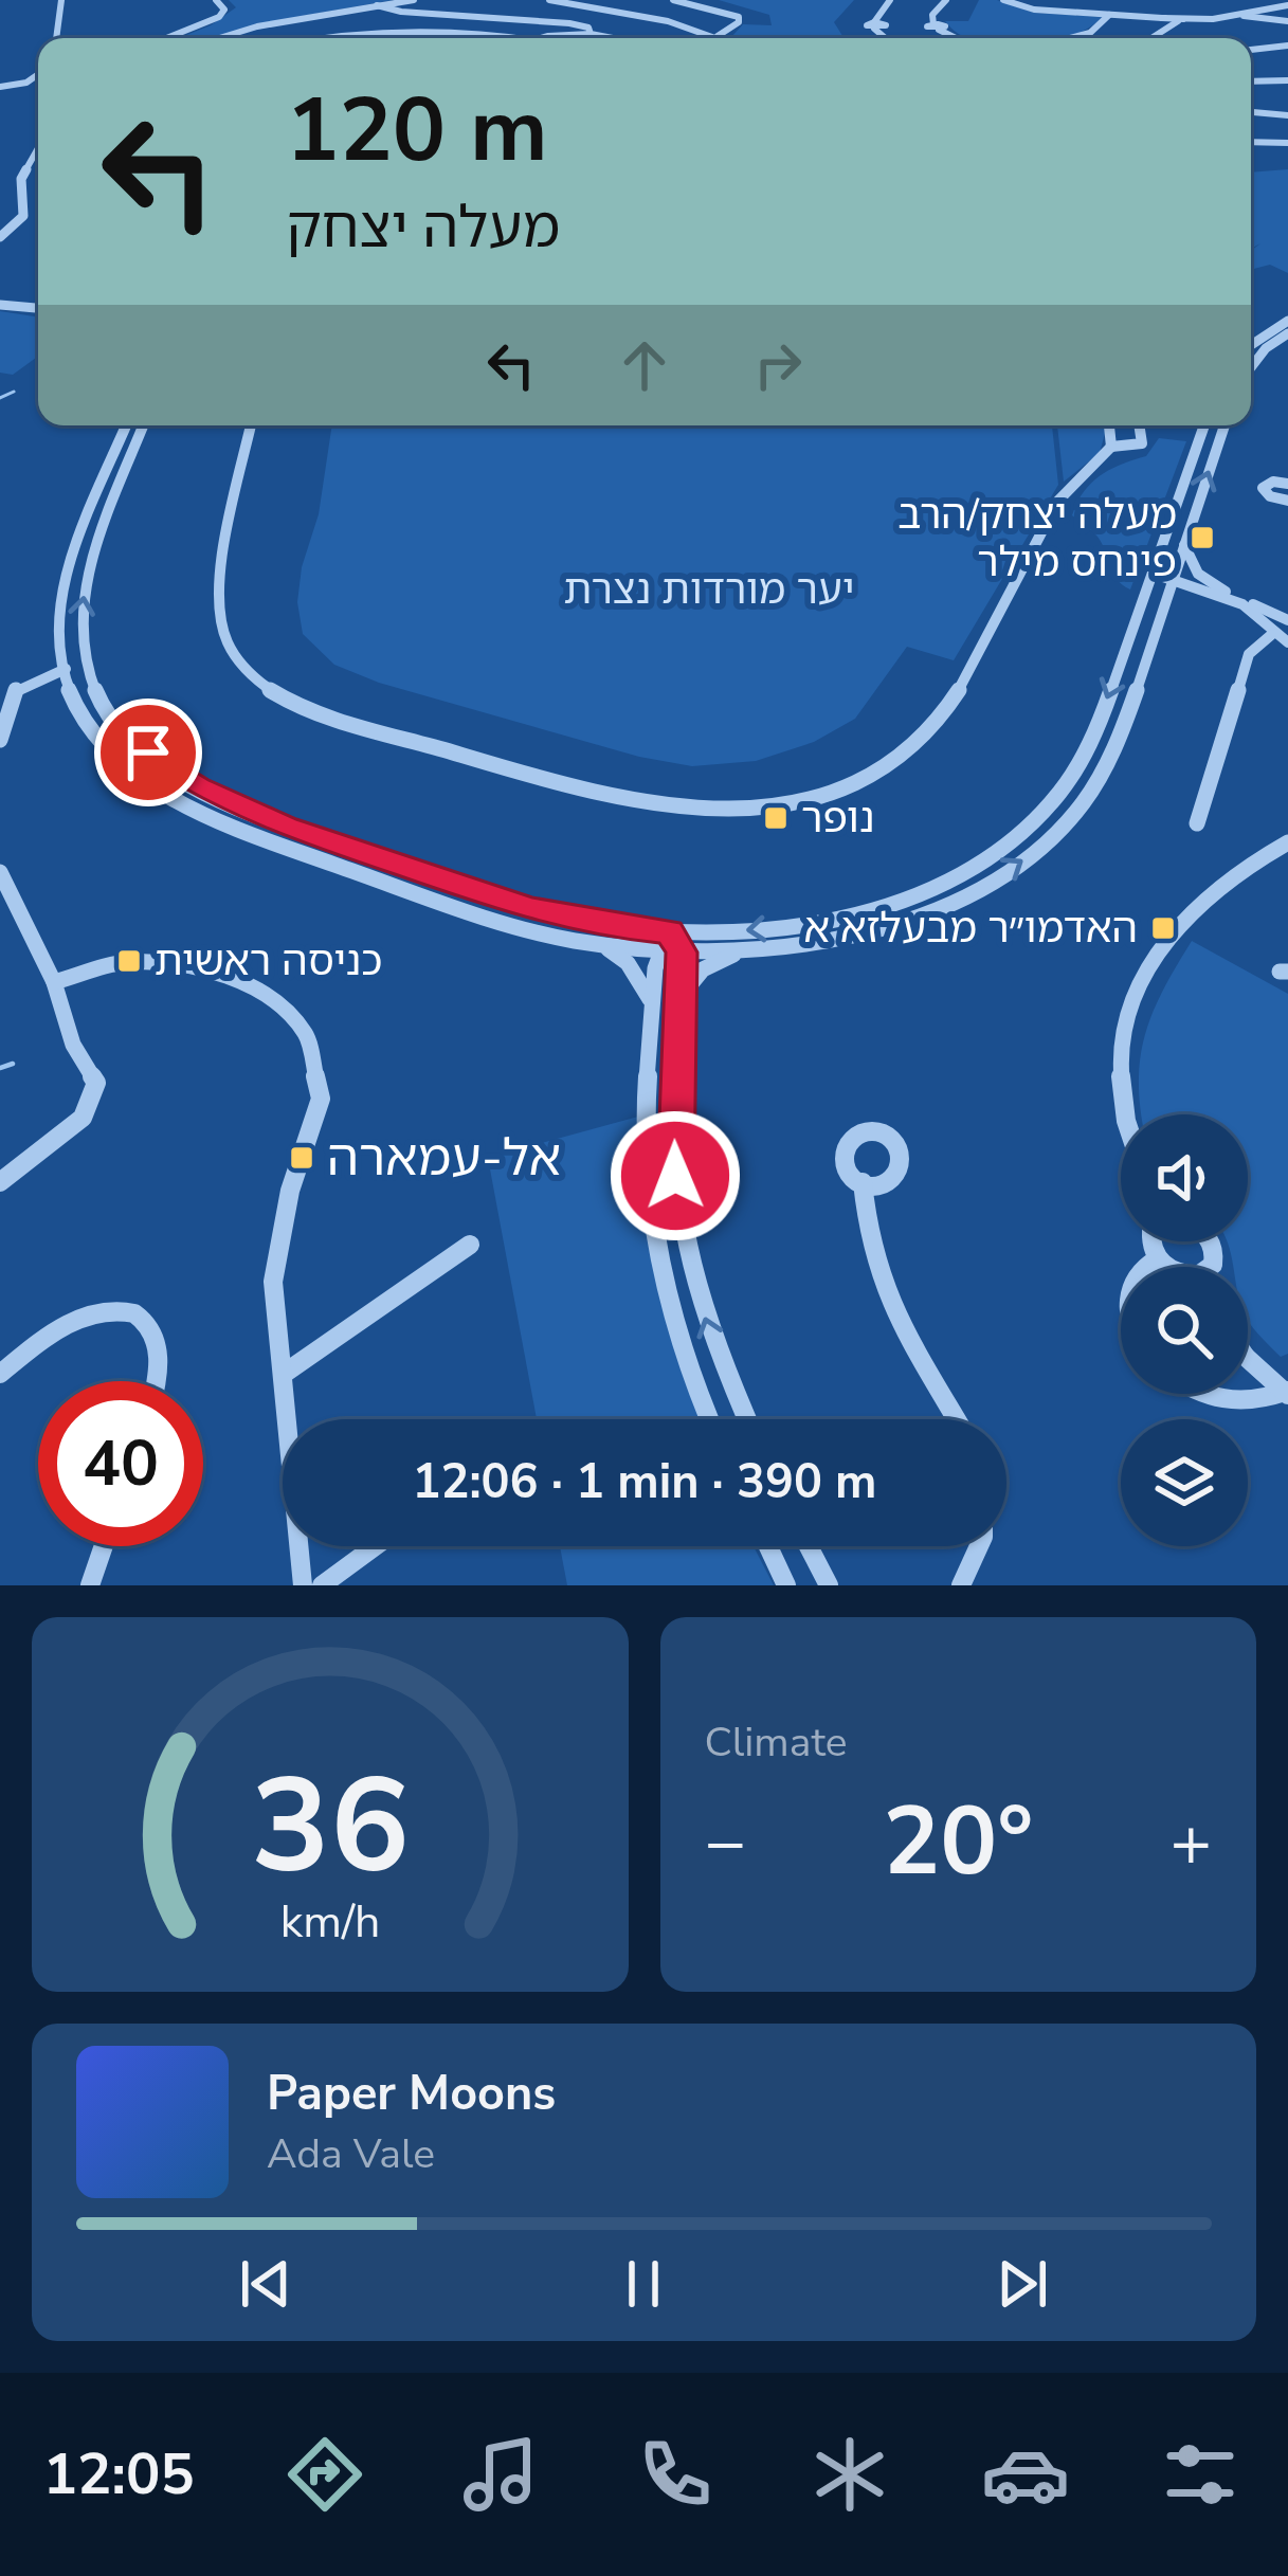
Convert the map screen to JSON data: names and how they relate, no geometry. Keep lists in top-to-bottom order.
{
  "parks": ["יער מורדות נצרת"],
  "places": {
    "transit": [
      "מעלה יצחק/הרב פינחס מילר",
      "נופר",
      "האדמו״ר מבעלזא א",
      "כניסה ראשית",
      "אל-עמארה"
    ]
  },
  "page": {
    "turn": ["120 m", "מעלה יצחק"],
    "limit": "40",
    "trip": "12:06 · 1 min · 390 m",
    "tile": "Climate",
    "heat": ["−", "20°", "+"],
    "song": ["Paper Moons", "Ada Vale"],
    "tabs": "12:05",
    "gauge": ["36", "km/h"]
  }
}
